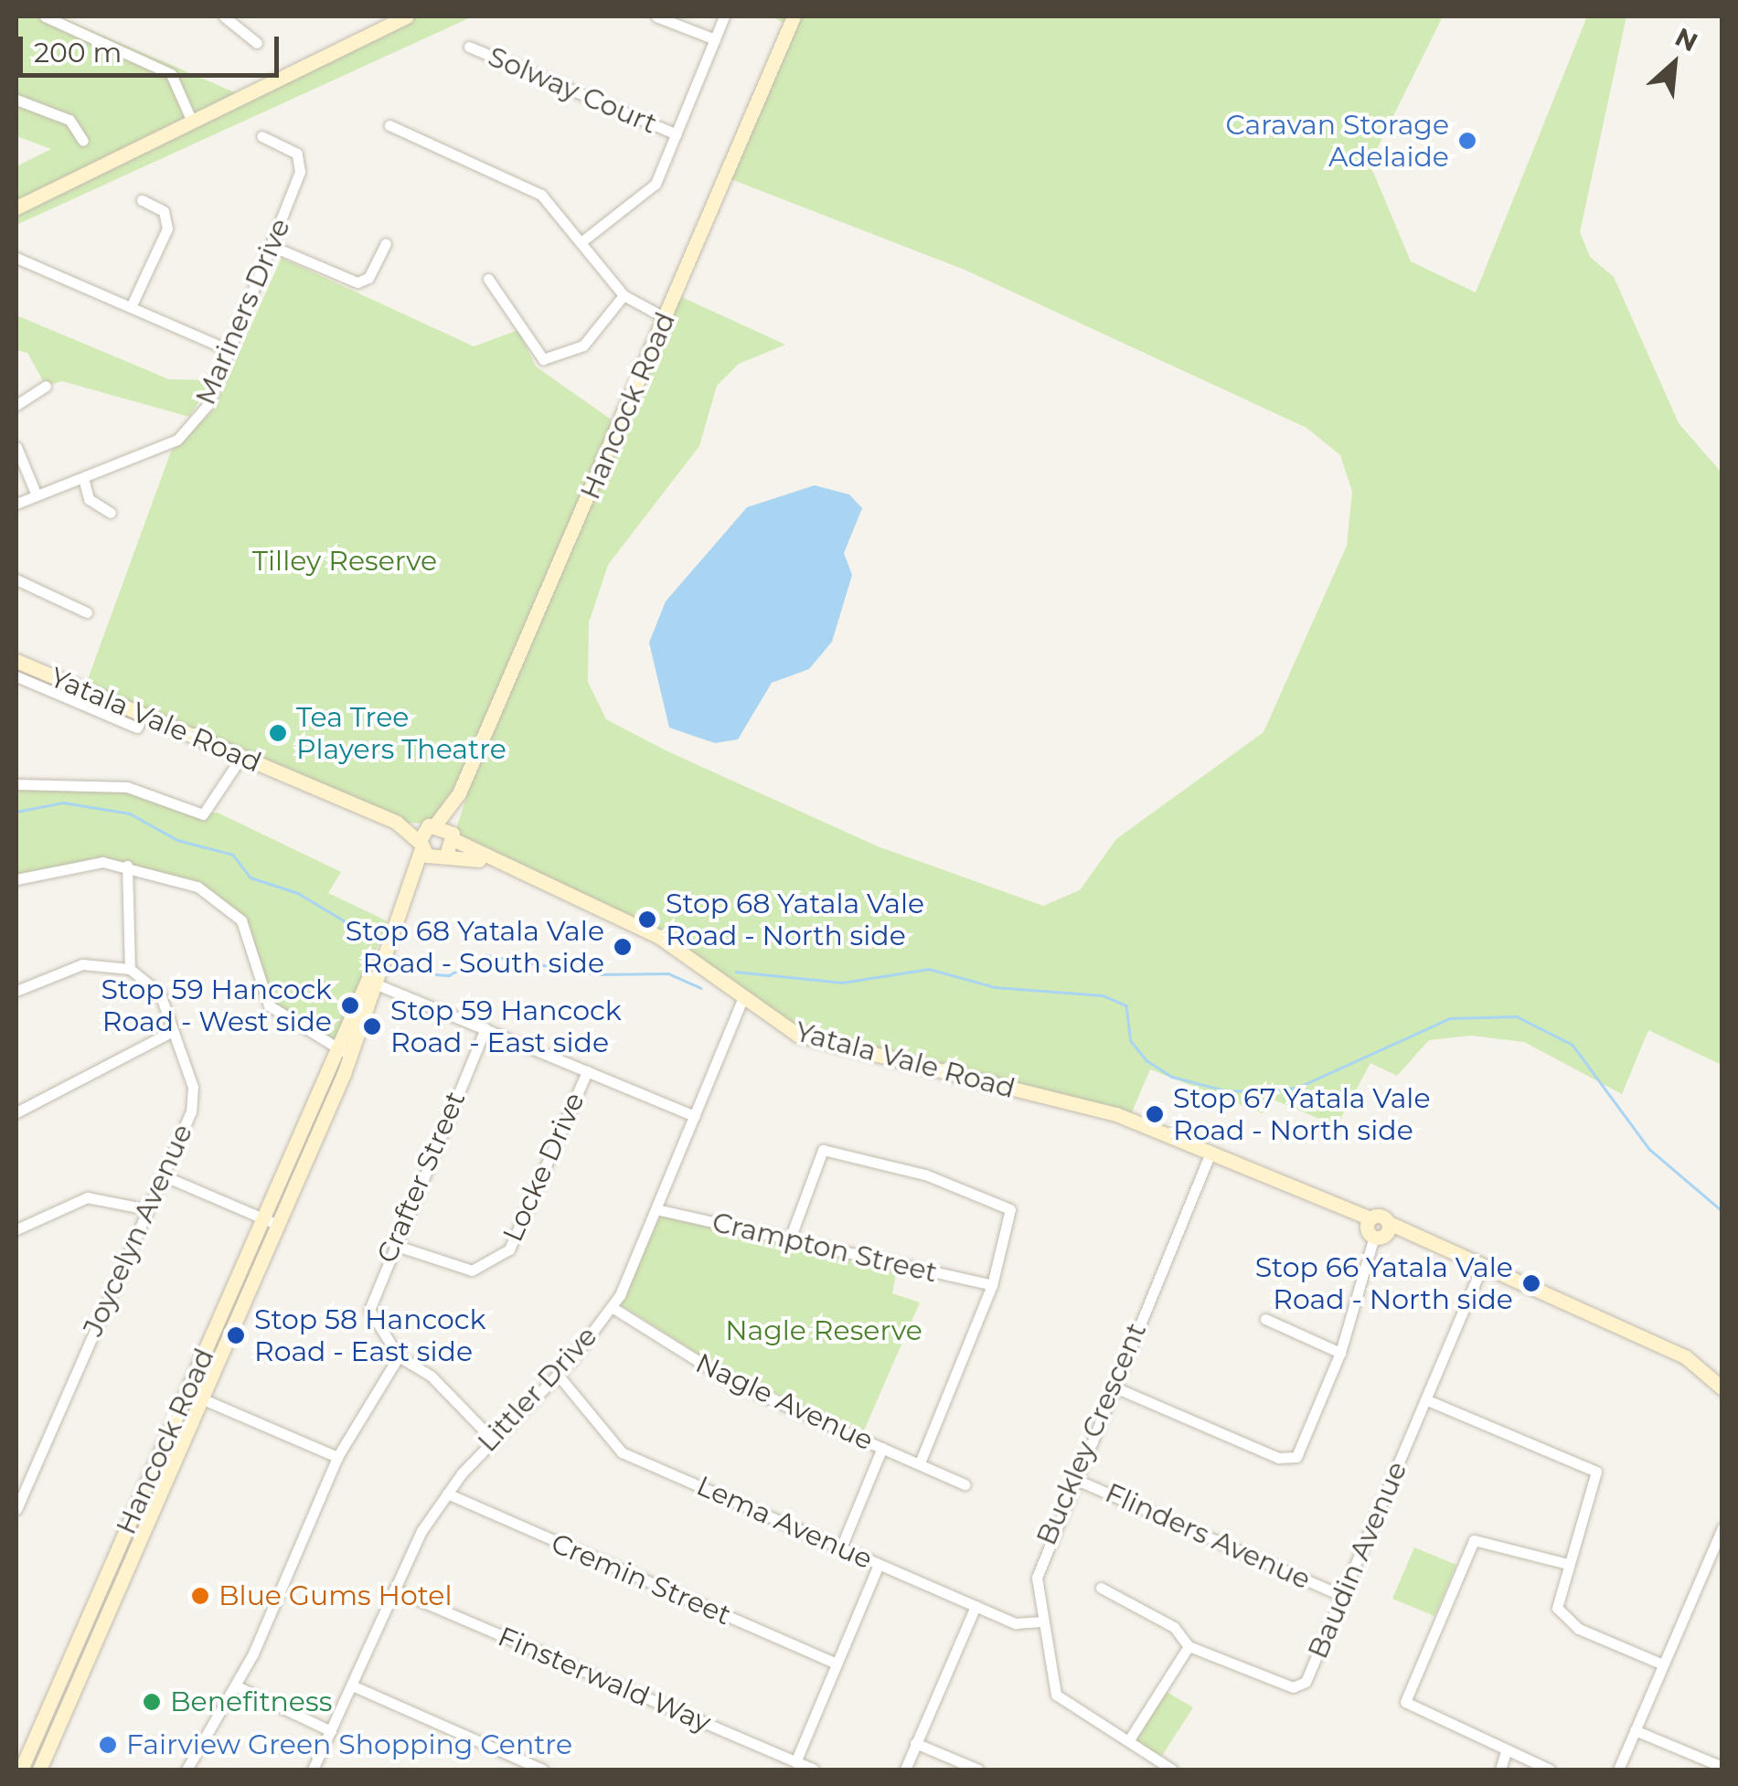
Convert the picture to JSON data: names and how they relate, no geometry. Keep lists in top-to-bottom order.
{
  "streets": {
    "main road": ["Hancock Road", "Yatala Vale Road"],
    "street": [
      "Solway Court",
      "Mariners Drive",
      "Locke Drive",
      "Crafter Street",
      "Joycelyn Avenue",
      "Crampton Street",
      "Littler Drive",
      "Nagle Avenue",
      "Buckley Crescent",
      "Lema Avenue",
      "Flinders Avenue",
      "Baudin Avenue",
      "Cremin Street",
      "Finsterwald Way"
    ]
  },
  "crossings": [
    ["Hancock Road", "Yatala Vale Road"],
    ["Yatala Vale Road", "Littler Drive"],
    ["Yatala Vale Road", "Buckley Crescent"],
    ["Yatala Vale Road", "Baudin Avenue"],
    ["Locke Drive", "Crafter Street"],
    ["Crafter Street", "Littler Drive"],
    ["Crampton Street", "Littler Drive"],
    ["Littler Drive", "Nagle Avenue"],
    ["Littler Drive", "Lema Avenue"],
    ["Littler Drive", "Cremin Street"],
    ["Littler Drive", "Finsterwald Way"],
    ["Buckley Crescent", "Lema Avenue"],
    ["Buckley Crescent", "Flinders Avenue"],
    ["Flinders Avenue", "Baudin Avenue"]
  ],
  "parks": ["Tilley Reserve", "Nagle Reserve"],
  "places": [
    "Caravan Storage Adelaide",
    "Tea Tree Players Theatre",
    "Stop 68 Yatala Vale Road - North side",
    "Stop 68 Yatala Vale Road - South side",
    "Stop 59 Hancock Road - West side",
    "Stop 59 Hancock Road - East side",
    "Stop 67 Yatala Vale Road - North side",
    "Stop 66 Yatala Vale Road - North side",
    "Stop 58 Hancock Road - East side",
    "Blue Gums Hotel",
    "Benefitness",
    "Fairview Green Shopping Centre"
  ],
  "scale_bar": "200 m",
  "north": "top right"
}
